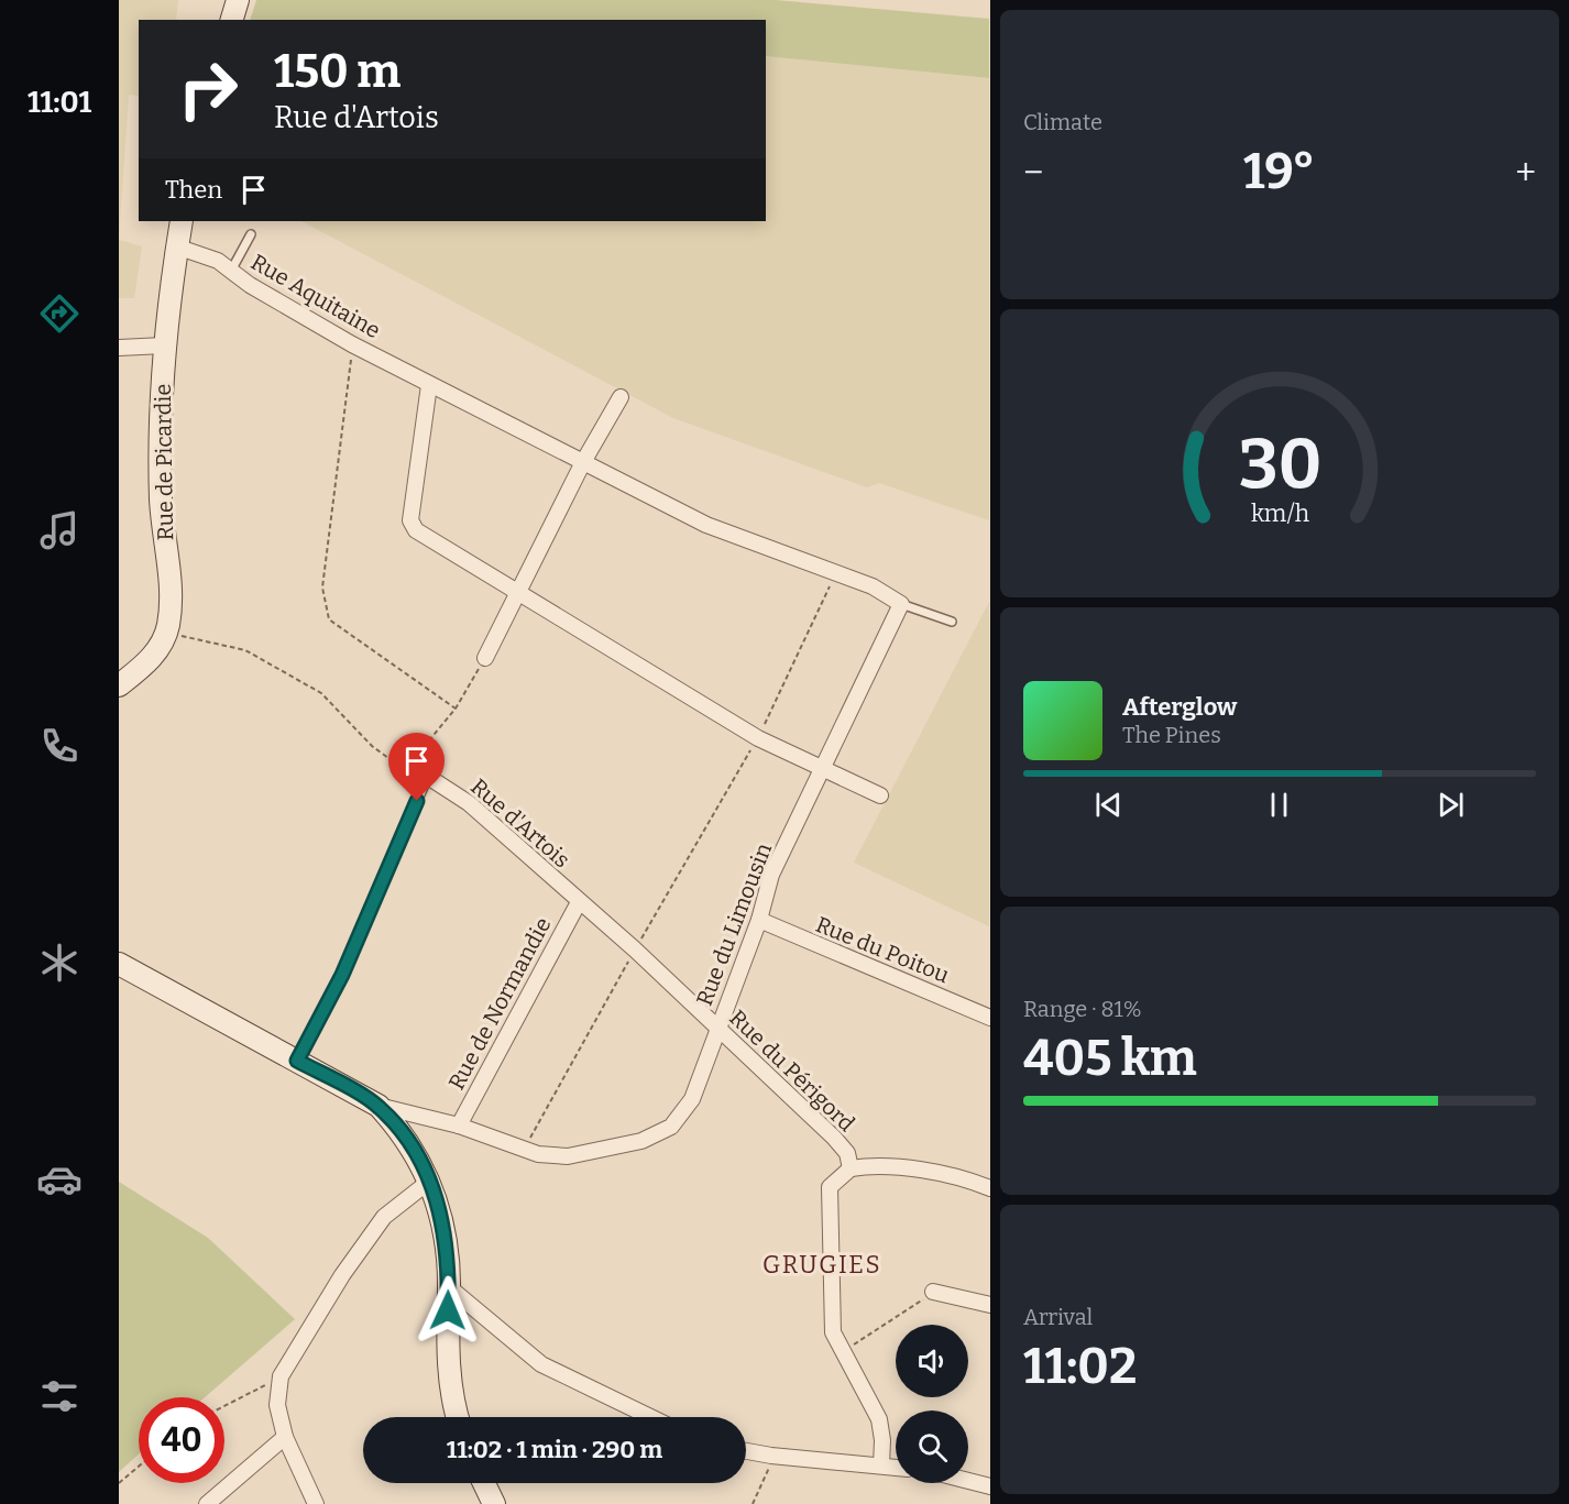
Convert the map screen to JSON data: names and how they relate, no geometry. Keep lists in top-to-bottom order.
{
  "streets": {
    "street": [
      "Rue Aquitaine",
      "Rue de Picardie",
      "Rue d'Artois",
      "Rue du Limousin",
      "Rue du Poitou",
      "Rue de Normandie",
      "Rue du Périgord"
    ]
  },
  "crossings": [
    ["Rue Aquitaine", "Rue de Picardie"],
    ["Rue d'Artois", "Rue de Normandie"],
    ["Rue d'Artois", "Rue du Périgord"],
    ["Rue du Limousin", "Rue du Poitou"],
    ["Rue du Limousin", "Rue de Normandie"],
    ["Rue du Limousin", "Rue du Périgord"],
    ["Rue de Normandie", "Rue du Périgord"]
  ],
  "districts": ["GRUGIES"],
  "page": {
    "tabs": "11:01",
    "tile": [
      "Climate",
      ["Range · 81%", "405 km"],
      ["Arrival", "11:02"]
    ],
    "turn": ["150 m", "Rue d'Artois"],
    "heat": ["−", "19°", "+"],
    "then": "Then",
    "song": ["Afterglow", "The Pines"],
    "limit": "40",
    "trip": "11:02 · 1 min · 290 m",
    "gauge": ["30", "km/h"]
  }
}
